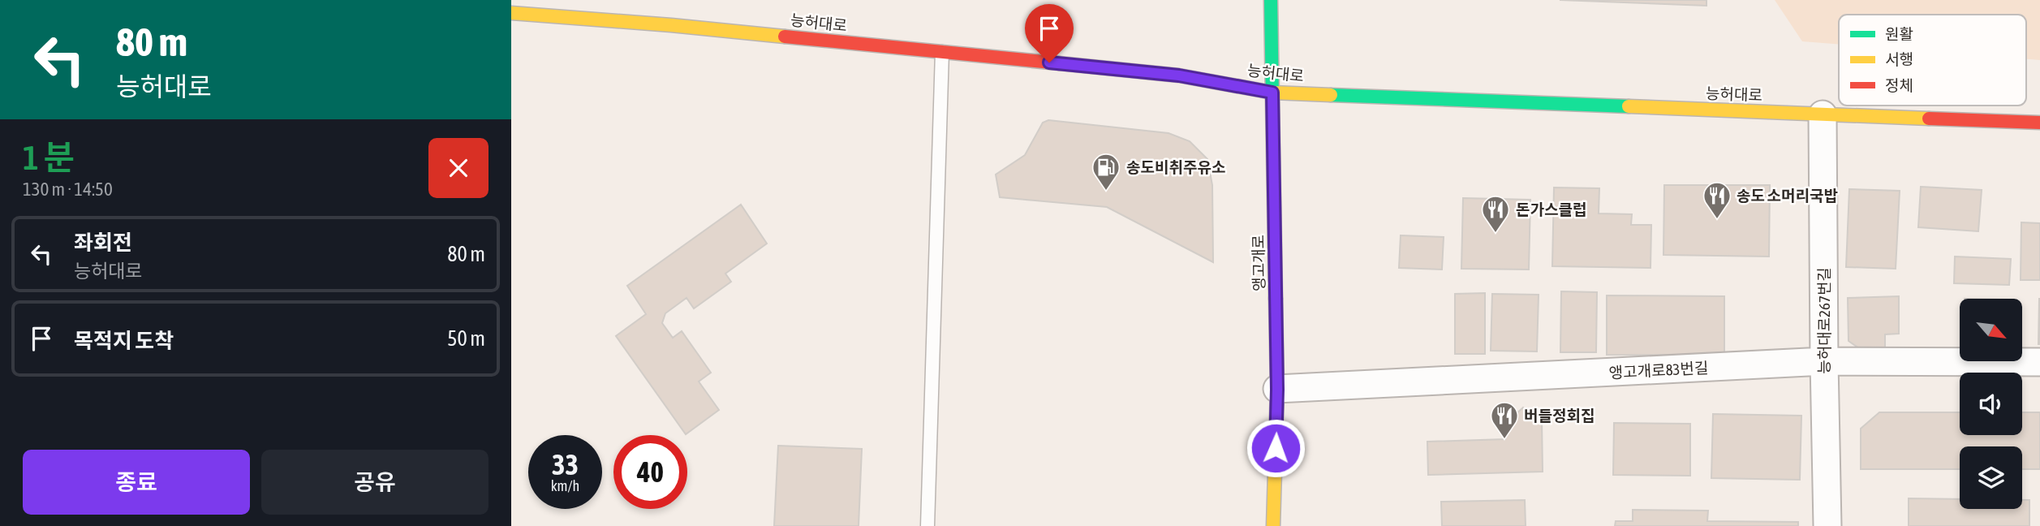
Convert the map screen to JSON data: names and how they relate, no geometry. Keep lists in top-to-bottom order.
{
  "streets": {
    "main road": ["능허대로", "앵고개로"],
    "street": ["능허대로267번길", "앵고개로83번길"]
  },
  "crossings": [
    ["능허대로", "앵고개로"],
    ["능허대로", "능허대로267번길"],
    ["앵고개로", "앵고개로83번길"],
    ["능허대로267번길", "앵고개로83번길"]
  ],
  "places": {
    "fuel station": ["송도비취주유소"],
    "restaurant": ["송도 소머리국밥", "돈가스클럽", "버들정회집"]
  },
  "legend": ["원활", "서행", "정체"],
  "north": "bottom right",
  "page": {
    "turn": ["80 m", "능허대로"],
    "heading": ["1 분", "130 m · 14:50"],
    "list": [
      {
        "name": "좌회전",
        "note": "능허대로",
        "value": "80 m"
      },
      {
        "name": "목적지 도착",
        "value": "50 m"
      }
    ],
    "speed": "33 km/h",
    "limit": "40",
    "buttons": ["종료", "공유"]
  }
}
